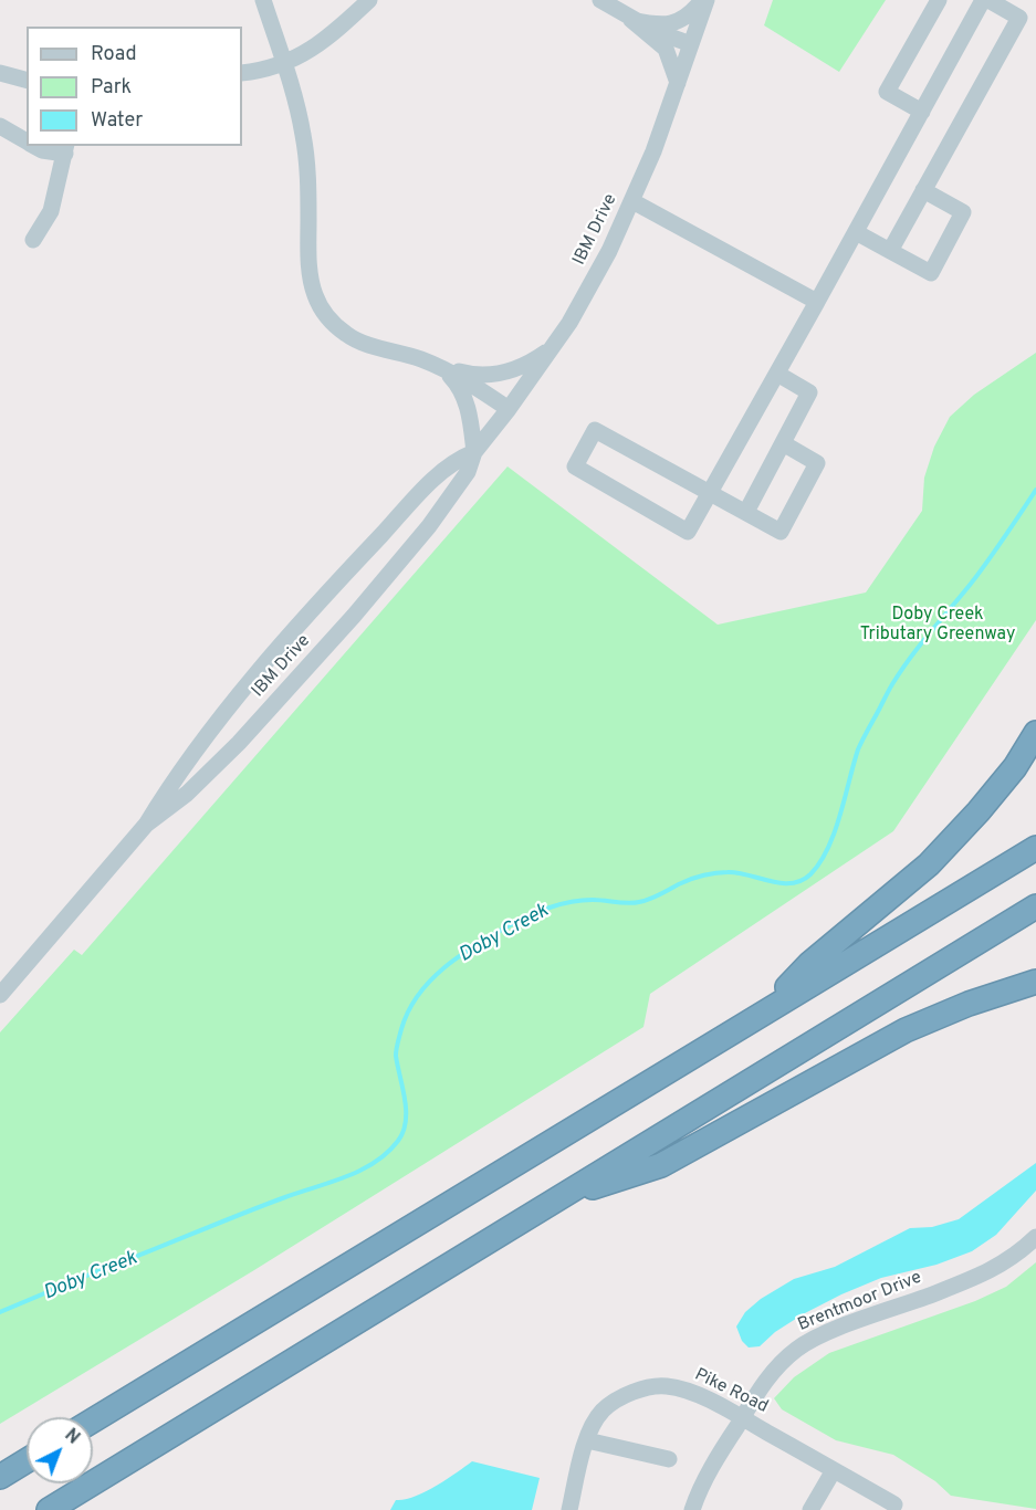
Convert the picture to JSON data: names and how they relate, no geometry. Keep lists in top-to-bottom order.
{
  "streets": {
    "street": ["IBM Drive", "Brentmoor Drive", "Pike Road"]
  },
  "crossings": [
    ["Brentmoor Drive", "Pike Road"]
  ],
  "water": ["Doby Creek"],
  "parks": ["Doby Creek Tributary Greenway"],
  "legend": ["Road", "Park", "Water"],
  "north": "top right"
}
